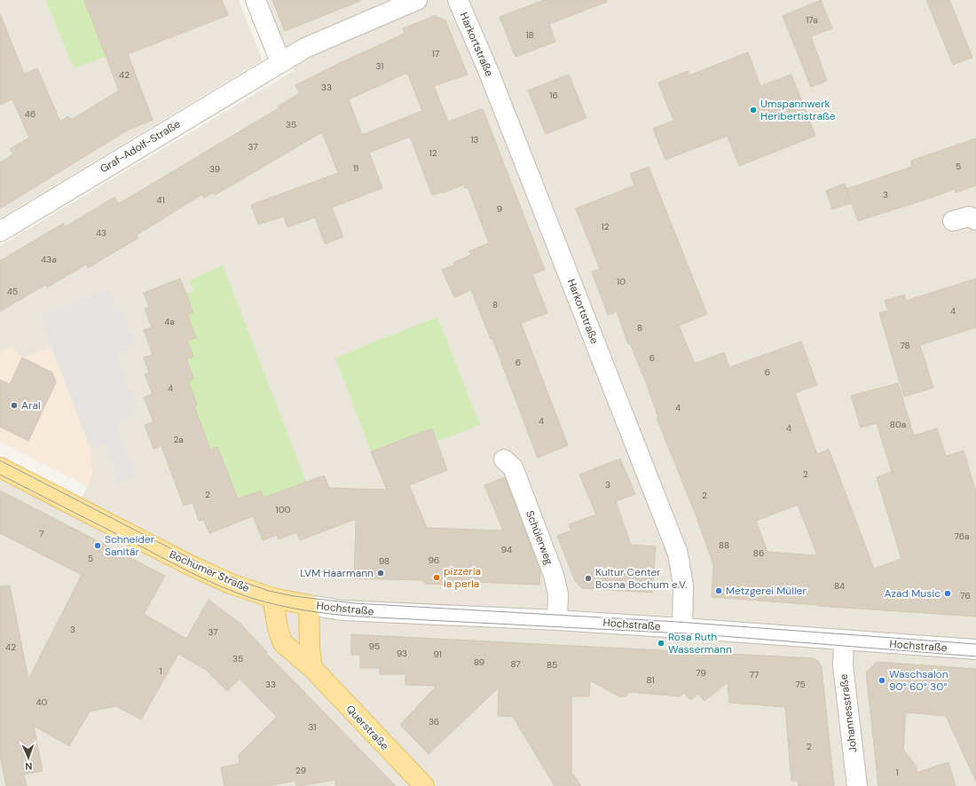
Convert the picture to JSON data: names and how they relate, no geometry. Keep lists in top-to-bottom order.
{
  "streets": {
    "main road": ["Bochumer Straße", "Querstraße"],
    "street": [
      "Harkortstraße",
      "Graf-Adolf-Straße",
      "Schülerweg",
      "Hochstraße",
      "Johannesstraße"
    ]
  },
  "crossings": [
    ["Harkortstraße", "Hochstraße"],
    ["Schülerweg", "Hochstraße"],
    ["Bochumer Straße", "Hochstraße"],
    ["Bochumer Straße", "Querstraße"],
    ["Hochstraße", "Johannesstraße"]
  ],
  "places": [
    "Umspannwerk Heribertistraße",
    "Aral",
    "Schneider Sanitär",
    "LVM Haarmann",
    "pizzeria la perla",
    "Kultur Center Bosna Bochum e.V.",
    "Metzgerei Müller",
    "Azad Music",
    "Rosa Ruth Wassermann",
    "Waschsalon 90° 60° 30°"
  ],
  "house_numbers": [
    "17a",
    "18",
    "17",
    "31",
    "42",
    "33",
    "16",
    "46",
    "35",
    "13",
    "37",
    "12",
    "5",
    "11",
    "39",
    "3",
    "41",
    "9",
    "12",
    "43",
    "43a",
    "10",
    "45",
    "8",
    "4",
    "4a",
    "8",
    "78",
    "6",
    "6",
    "6",
    "4",
    "4",
    "4",
    "80a",
    "4",
    "2a",
    "2",
    "3",
    "2",
    "2",
    "100",
    "7",
    "76a",
    "88",
    "94",
    "86",
    "5",
    "96",
    "98",
    "84",
    "76",
    "3",
    "37",
    "95",
    "42",
    "93",
    "91",
    "35",
    "89",
    "87",
    "85",
    "1",
    "79",
    "77",
    "81",
    "33",
    "75",
    "40",
    "36",
    "31",
    "2",
    "29",
    "1"
  ],
  "north": "bottom"
}
